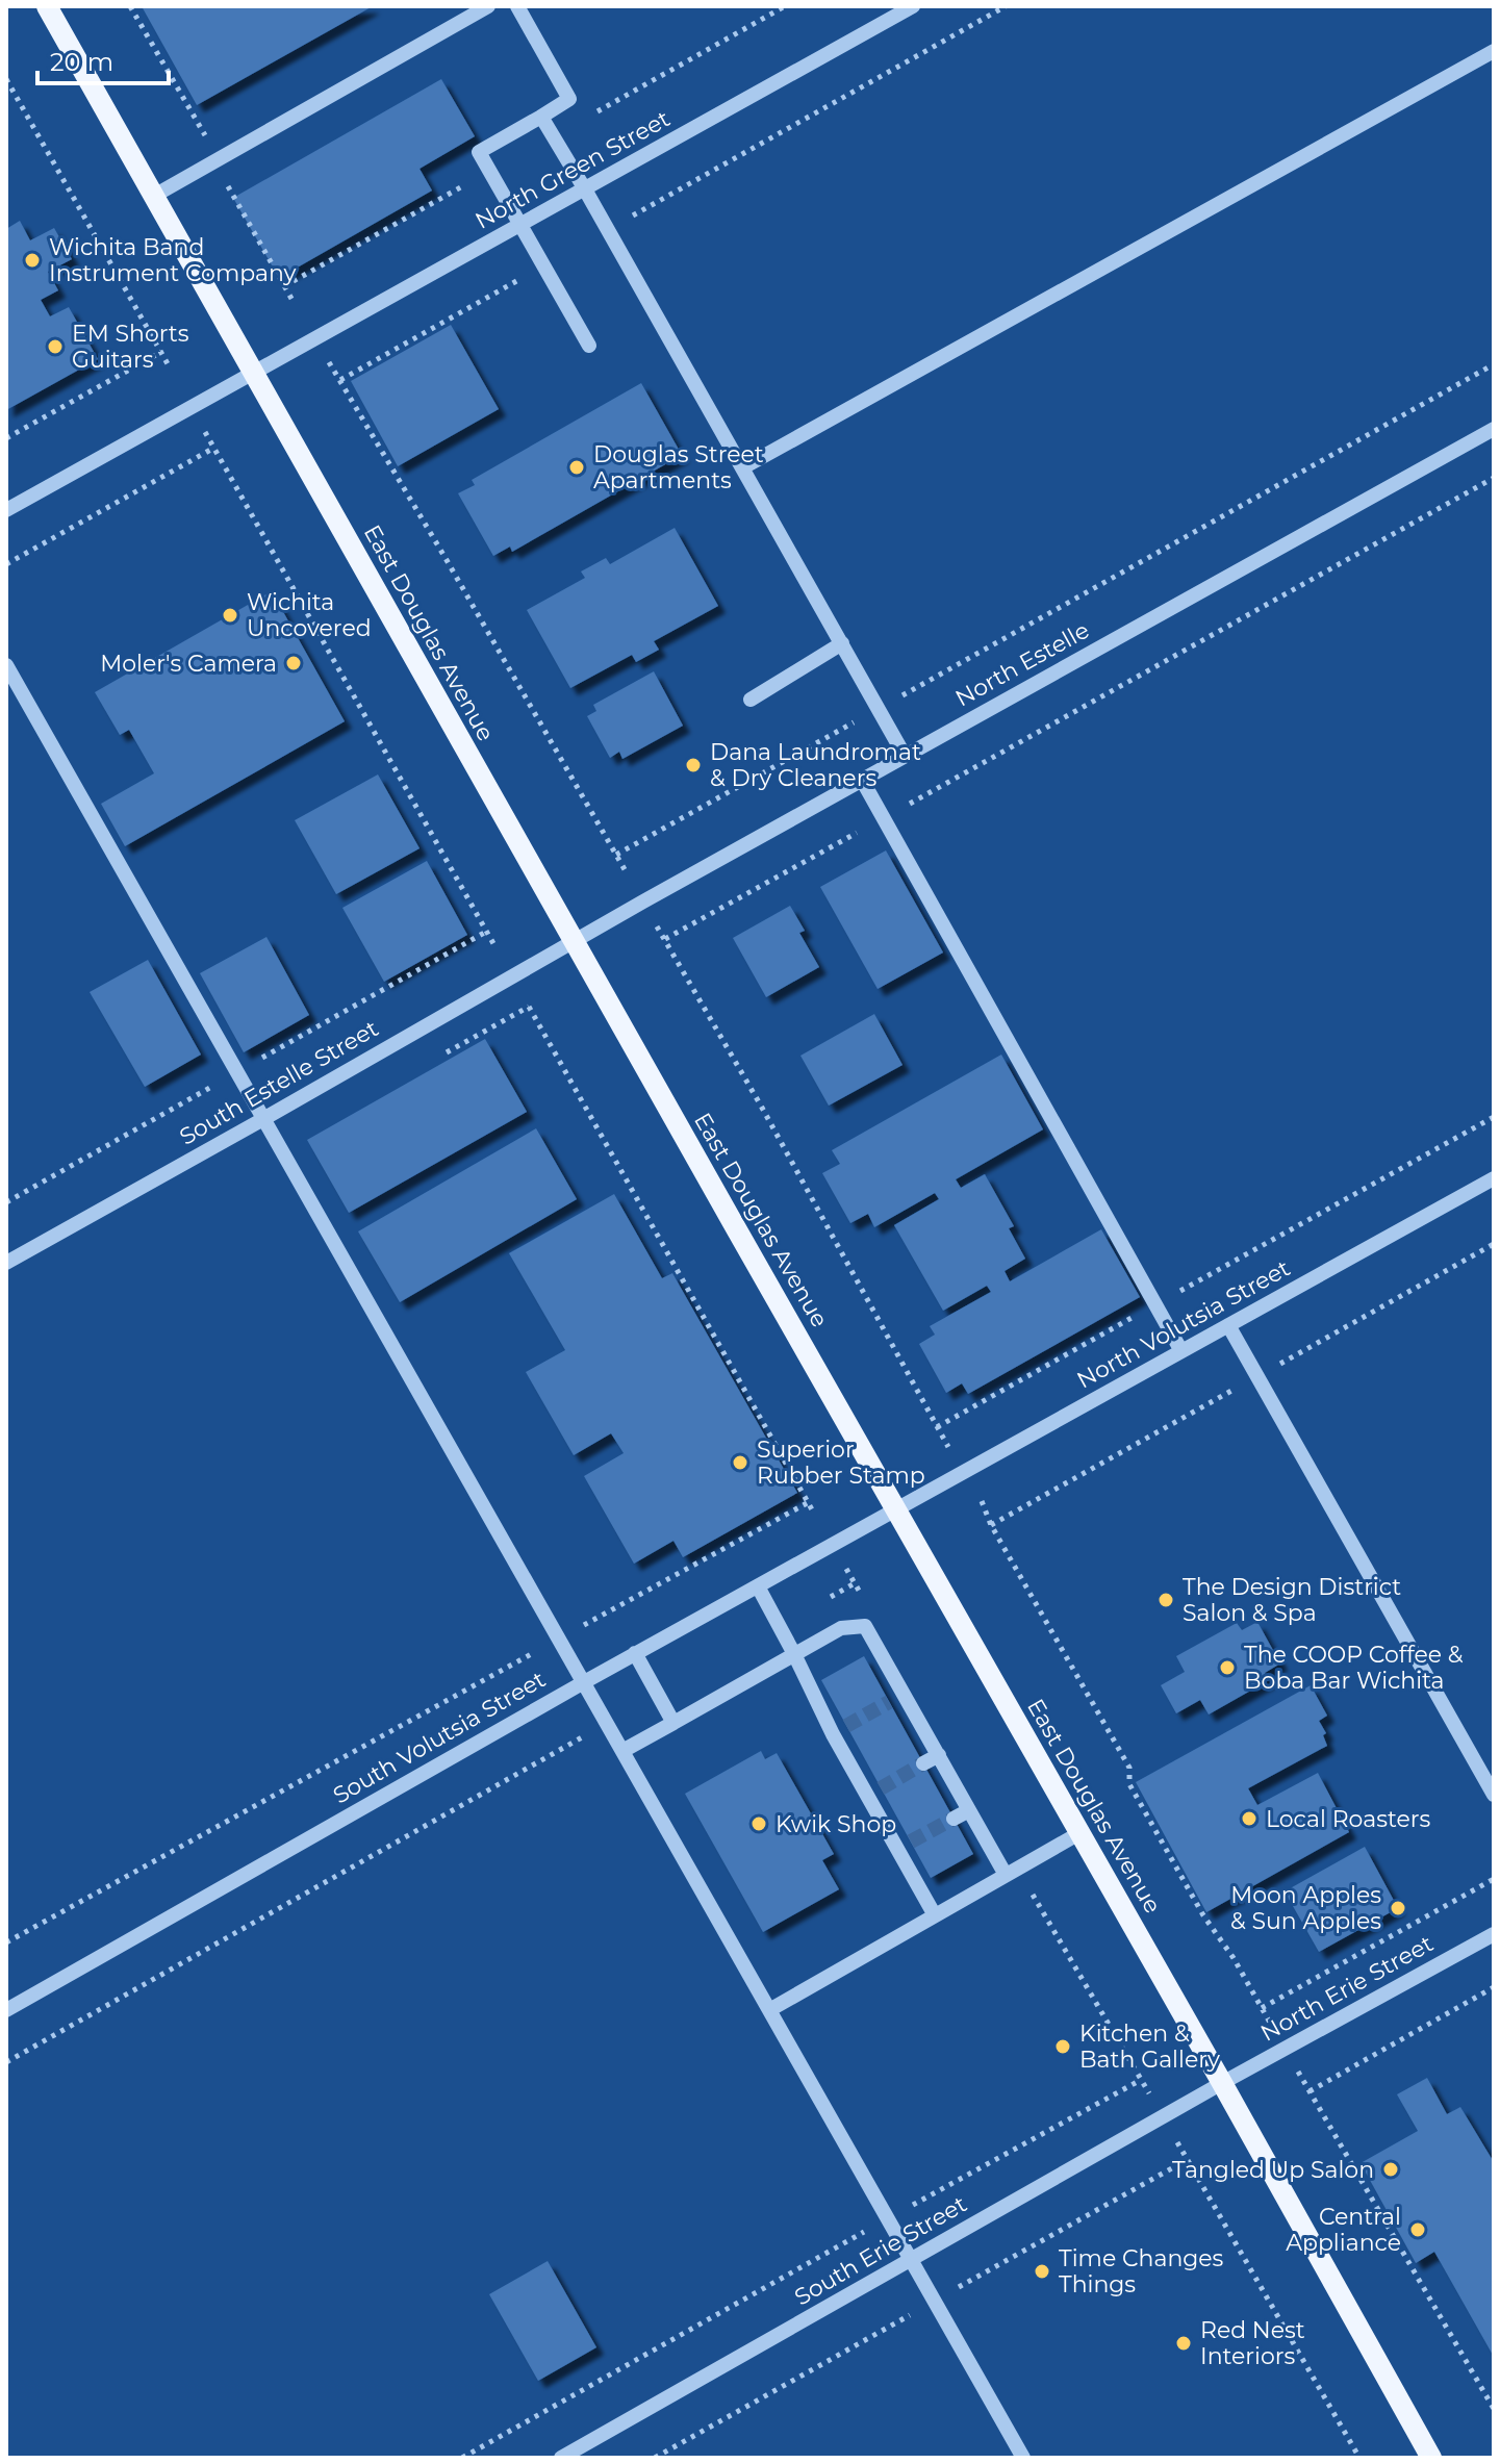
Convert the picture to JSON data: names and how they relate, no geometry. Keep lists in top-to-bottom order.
{
  "streets": {
    "main road": ["East Douglas Avenue"],
    "street": [
      "North Green Street",
      "North Estelle",
      "South Estelle Street",
      "North Volutsia Street",
      "South Volutsia Street",
      "North Erie Street",
      "South Erie Street"
    ]
  },
  "crossings": [
    ["North Green Street", "East Douglas Avenue"],
    ["East Douglas Avenue", "North Estelle"],
    ["East Douglas Avenue", "South Estelle Street"],
    ["East Douglas Avenue", "North Volutsia Street"],
    ["East Douglas Avenue", "South Volutsia Street"],
    ["East Douglas Avenue", "North Erie Street"],
    ["East Douglas Avenue", "South Erie Street"],
    ["North Estelle", "South Estelle Street"],
    ["North Volutsia Street", "South Volutsia Street"],
    ["North Erie Street", "South Erie Street"]
  ],
  "places": [
    "Wichita Band Instrument Company",
    "EM Shorts Guitars",
    "Douglas Street Apartments",
    "Wichita Uncovered",
    "Moler's Camera",
    "Dana Laundromat & Dry Cleaners",
    "Superior Rubber Stamp",
    "The Design District Salon & Spa",
    "The COOP Coffee & Boba Bar Wichita",
    "Local Roasters",
    "Kwik Shop",
    "Moon Apples & Sun Apples",
    "Kitchen & Bath Gallery",
    "Tangled Up Salon",
    "Central Appliance",
    "Time Changes Things",
    "Red Nest Interiors"
  ],
  "scale_bar": "20 m"
}
